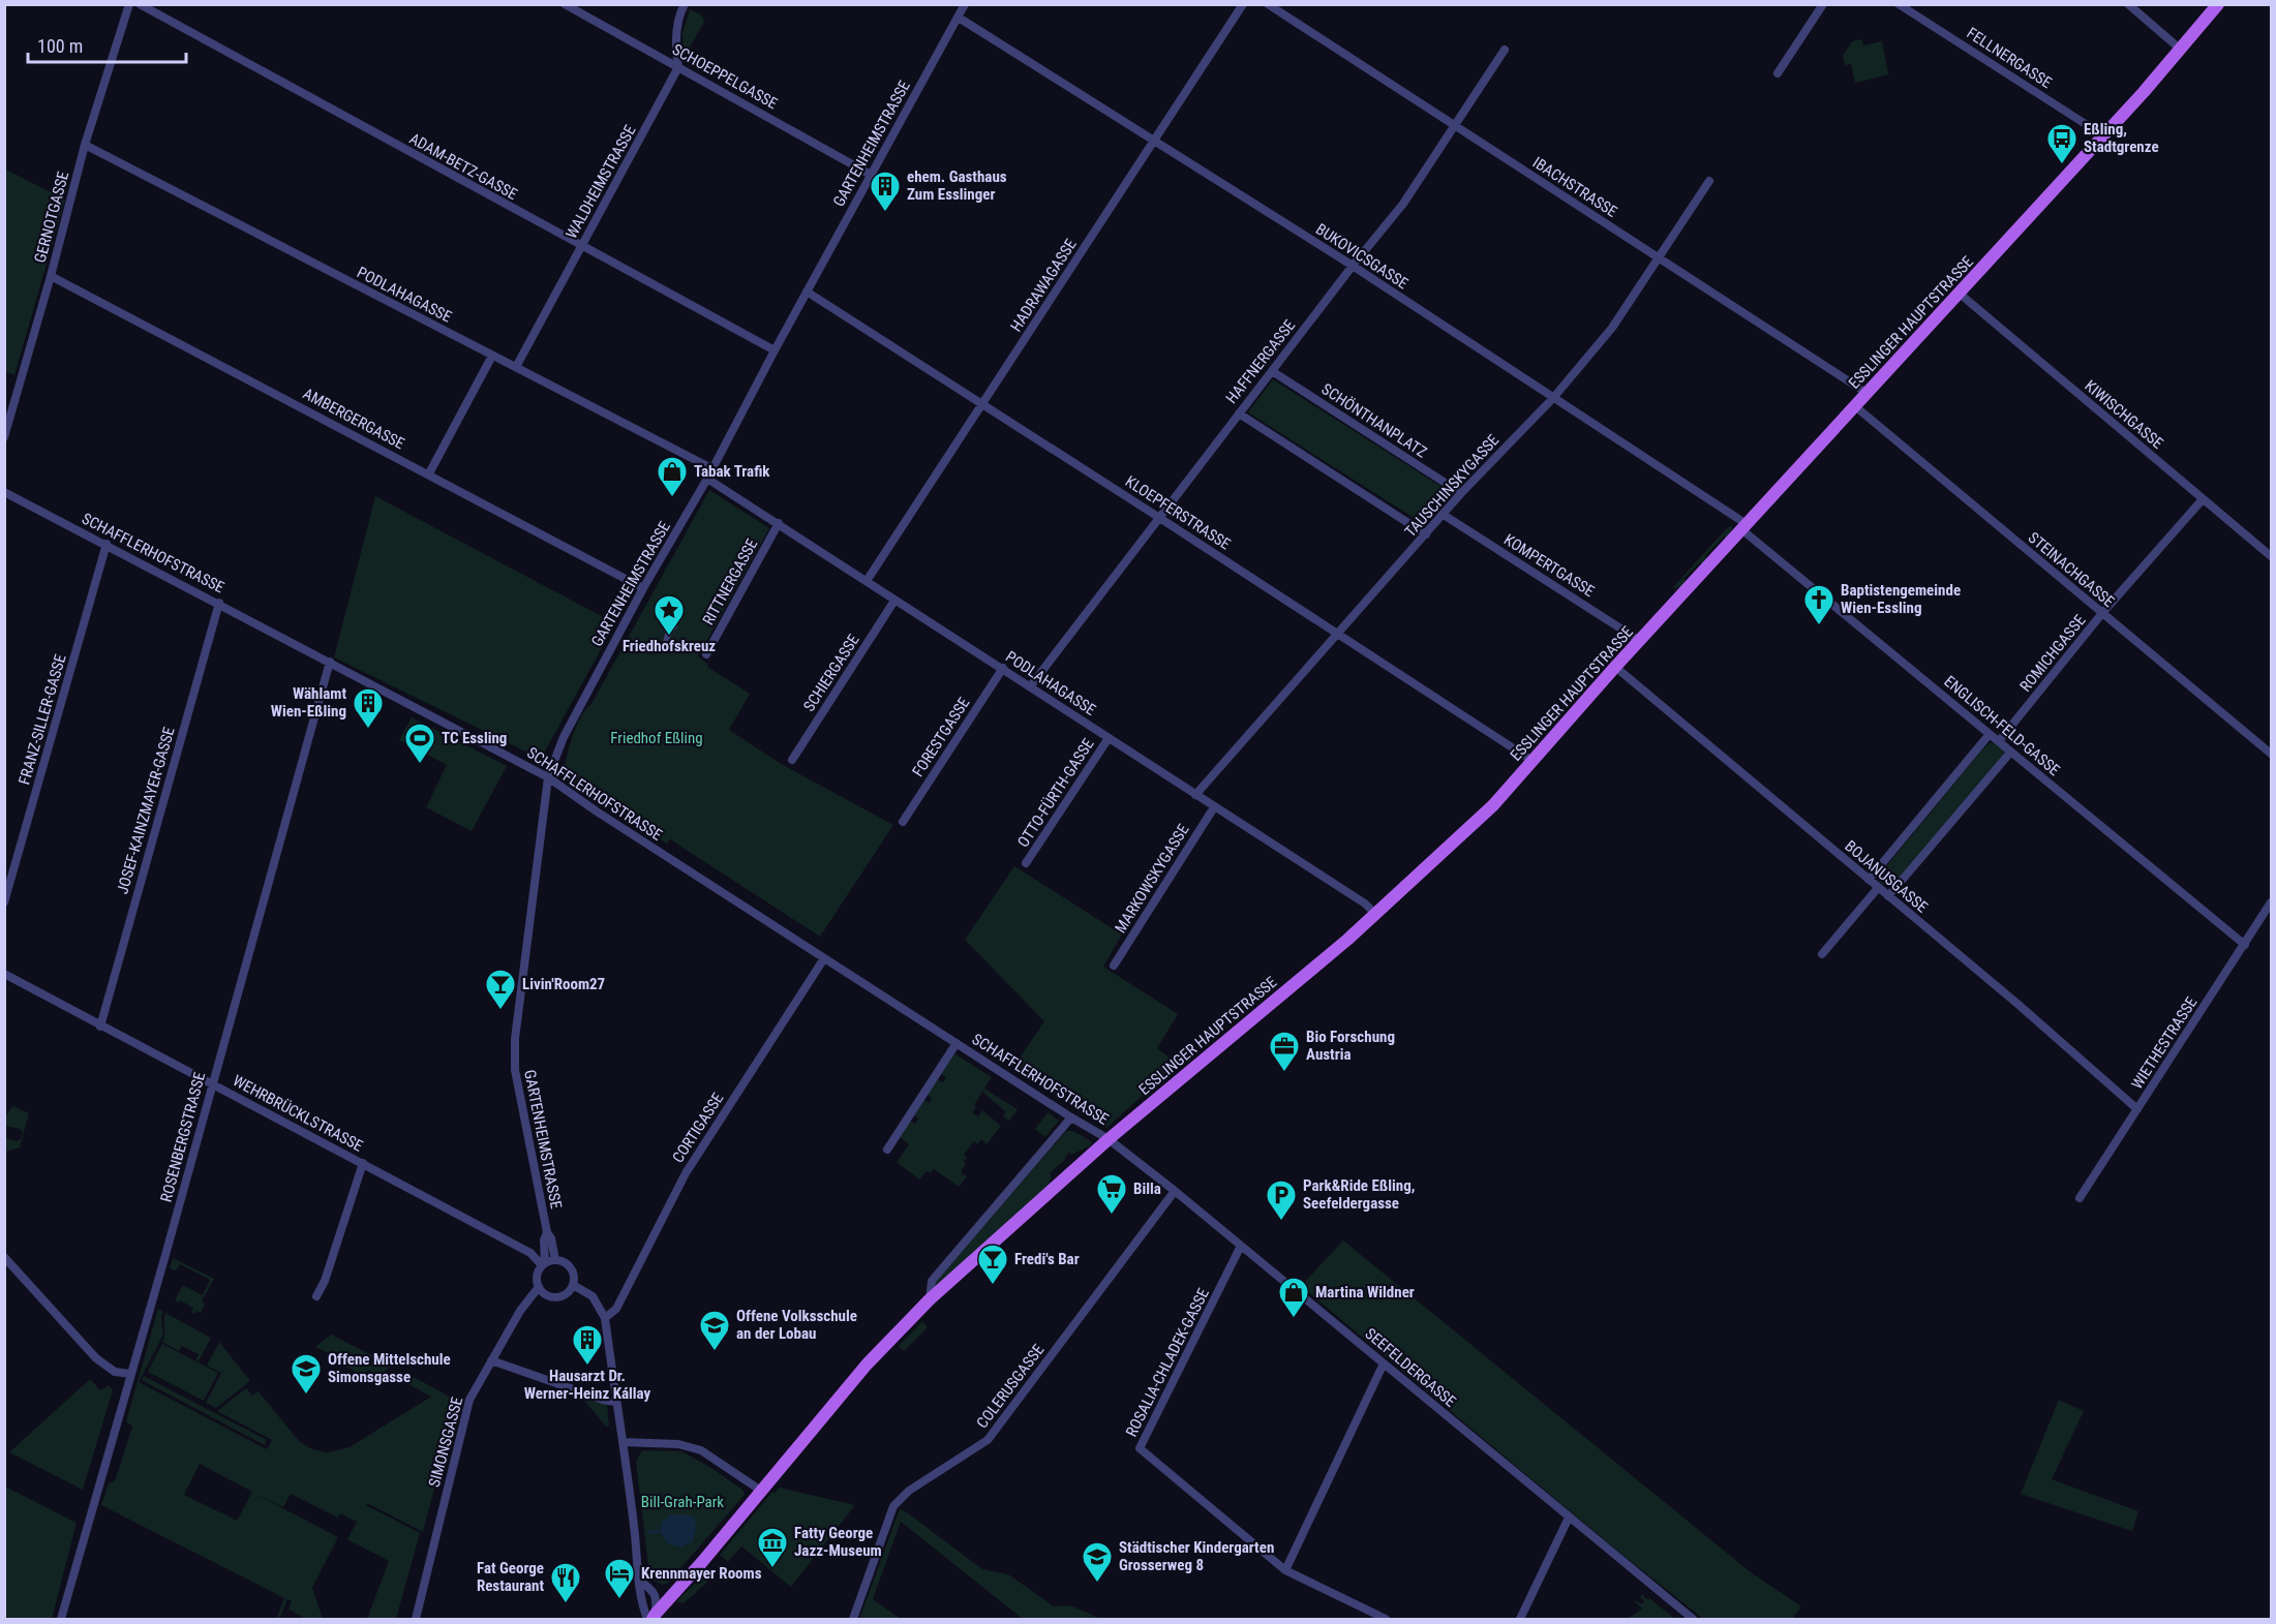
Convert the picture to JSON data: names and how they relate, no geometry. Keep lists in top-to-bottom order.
{
  "streets": {
    "main road": ["ESSLINGER HAUPTSTRASSE"],
    "street": [
      "FELLNERGASSE",
      "SCHOEPPELGASSE",
      "GARTENHEIMSTRASSE",
      "ADAM-BETZ-GASSE",
      "WALDHEIMSTRASSE",
      "IBACHSTRASSE",
      "GERNOTGASSE",
      "BUKOVICSGASSE",
      "HADRAWAGASSE",
      "PODLAHAGASSE",
      "HAFFNERGASSE",
      "KIWISCHGASSE",
      "AMBERGERGASSE",
      "SCHÖNTHANPLATZ",
      "TAUSCHINSKYGASSE",
      "KLOEPFERSTRASSE",
      "SCHAFFLERHOFSTRASSE",
      "KOMPERTGASSE",
      "STEINACHGASSE",
      "RITTNERGASSE",
      "ROMICHGASSE",
      "SCHIERGASSE",
      "FRANZ-SILLER-GASSE",
      "ENGLISCH-FELD-GASSE",
      "FORESTGASSE",
      "OTTO-FÜRTH-GASSE",
      "JOSEF-KAINZMAYER-GASSE",
      "BOJANUSGASSE",
      "MARKOWSKYGASSE",
      "WIETHESTRASSE",
      "WEHRBRÜCKLSTRASSE",
      "CORTIGASSE",
      "ROSENBERGSTRASSE",
      "ROSALIA-CHLADEK-GASSE",
      "SEEFELDERGASSE",
      "COLERUSGASSE",
      "SIMONSGASSE"
    ]
  },
  "crossings": [
    ["FELLNERGASSE", "ESSLINGER HAUPTSTRASSE"],
    ["SCHOEPPELGASSE", "GARTENHEIMSTRASSE"],
    ["SCHOEPPELGASSE", "WALDHEIMSTRASSE"],
    ["GARTENHEIMSTRASSE", "ADAM-BETZ-GASSE"],
    ["GARTENHEIMSTRASSE", "BUKOVICSGASSE"],
    ["GARTENHEIMSTRASSE", "PODLAHAGASSE"],
    ["GARTENHEIMSTRASSE", "ESSLINGER HAUPTSTRASSE"],
    ["GARTENHEIMSTRASSE", "AMBERGERGASSE"],
    ["GARTENHEIMSTRASSE", "KLOEPFERSTRASSE"],
    ["GARTENHEIMSTRASSE", "SCHAFFLERHOFSTRASSE"],
    ["GARTENHEIMSTRASSE", "WEHRBRÜCKLSTRASSE"],
    ["GARTENHEIMSTRASSE", "CORTIGASSE"],
    ["GARTENHEIMSTRASSE", "SIMONSGASSE"],
    ["ADAM-BETZ-GASSE", "WALDHEIMSTRASSE"],
    ["WALDHEIMSTRASSE", "PODLAHAGASSE"],
    ["IBACHSTRASSE", "ESSLINGER HAUPTSTRASSE"],
    ["IBACHSTRASSE", "HAFFNERGASSE"],
    ["IBACHSTRASSE", "TAUSCHINSKYGASSE"],
    ["GERNOTGASSE", "PODLAHAGASSE"],
    ["GERNOTGASSE", "AMBERGERGASSE"],
    ["BUKOVICSGASSE", "HADRAWAGASSE"],
    ["BUKOVICSGASSE", "ESSLINGER HAUPTSTRASSE"],
    ["BUKOVICSGASSE", "HAFFNERGASSE"],
    ["BUKOVICSGASSE", "TAUSCHINSKYGASSE"],
    ["BUKOVICSGASSE", "ENGLISCH-FELD-GASSE"],
    ["HADRAWAGASSE", "PODLAHAGASSE"],
    ["HADRAWAGASSE", "KLOEPFERSTRASSE"],
    ["PODLAHAGASSE", "ESSLINGER HAUPTSTRASSE"],
    ["PODLAHAGASSE", "HAFFNERGASSE"],
    ["PODLAHAGASSE", "TAUSCHINSKYGASSE"],
    ["PODLAHAGASSE", "RITTNERGASSE"],
    ["PODLAHAGASSE", "SCHIERGASSE"],
    ["PODLAHAGASSE", "FORESTGASSE"],
    ["PODLAHAGASSE", "OTTO-FÜRTH-GASSE"],
    ["PODLAHAGASSE", "MARKOWSKYGASSE"],
    ["ESSLINGER HAUPTSTRASSE", "KIWISCHGASSE"],
    ["ESSLINGER HAUPTSTRASSE", "KLOEPFERSTRASSE"],
    ["ESSLINGER HAUPTSTRASSE", "SCHAFFLERHOFSTRASSE"],
    ["ESSLINGER HAUPTSTRASSE", "KOMPERTGASSE"],
    ["ESSLINGER HAUPTSTRASSE", "STEINACHGASSE"],
    ["ESSLINGER HAUPTSTRASSE", "ENGLISCH-FELD-GASSE"],
    ["ESSLINGER HAUPTSTRASSE", "BOJANUSGASSE"],
    ["ESSLINGER HAUPTSTRASSE", "SEEFELDERGASSE"],
    ["HAFFNERGASSE", "SCHÖNTHANPLATZ"],
    ["HAFFNERGASSE", "KLOEPFERSTRASSE"],
    ["KIWISCHGASSE", "ROMICHGASSE"],
    ["SCHÖNTHANPLATZ", "TAUSCHINSKYGASSE"],
    ["TAUSCHINSKYGASSE", "KLOEPFERSTRASSE"],
    ["TAUSCHINSKYGASSE", "KOMPERTGASSE"],
    ["SCHAFFLERHOFSTRASSE", "FRANZ-SILLER-GASSE"],
    ["SCHAFFLERHOFSTRASSE", "JOSEF-KAINZMAYER-GASSE"],
    ["SCHAFFLERHOFSTRASSE", "CORTIGASSE"],
    ["SCHAFFLERHOFSTRASSE", "ROSENBERGSTRASSE"],
    ["SCHAFFLERHOFSTRASSE", "SEEFELDERGASSE"],
    ["STEINACHGASSE", "ROMICHGASSE"],
    ["ROMICHGASSE", "ENGLISCH-FELD-GASSE"],
    ["ENGLISCH-FELD-GASSE", "WIETHESTRASSE"],
    ["JOSEF-KAINZMAYER-GASSE", "WEHRBRÜCKLSTRASSE"],
    ["BOJANUSGASSE", "WIETHESTRASSE"],
    ["WEHRBRÜCKLSTRASSE", "ROSENBERGSTRASSE"],
    ["WEHRBRÜCKLSTRASSE", "SIMONSGASSE"],
    ["ROSALIA-CHLADEK-GASSE", "SEEFELDERGASSE"],
    ["SEEFELDERGASSE", "COLERUSGASSE"]
  ],
  "parks": ["Friedhof Eßling", "Bill-Grah-Park"],
  "places": {
    "bus stop": ["Eßling, Stadtgrenze"],
    "building": ["ehem. Gasthaus Zum Esslinger", "Wählamt Wien-Eßling", "Hausarzt Dr. Werner-Heinz Kállay"],
    "shop": ["Tabak Trafik", "Martina Wildner"],
    "church": ["Baptistengemeinde Wien-Essling"],
    "place": ["Friedhofskreuz"],
    "sports": ["TC Essling"],
    "bar": ["Livin'Room27", "Fredi's Bar"],
    "office": ["Bio Forschung Austria"],
    "supermarket": ["Billa"],
    "parking": ["Park&Ride Eßling, Seefeldergasse"],
    "school or university": ["Offene Volksschule an der Lobau", "Offene Mittelschule Simonsgasse", "Städtischer Kindergarten Grosserweg 8"],
    "museum": ["Fatty George Jazz-Museum"],
    "hotel": ["Krennmayer Rooms"],
    "restaurant": ["Fat George Restaurant"]
  },
  "scale_bar": "100 m"
}
